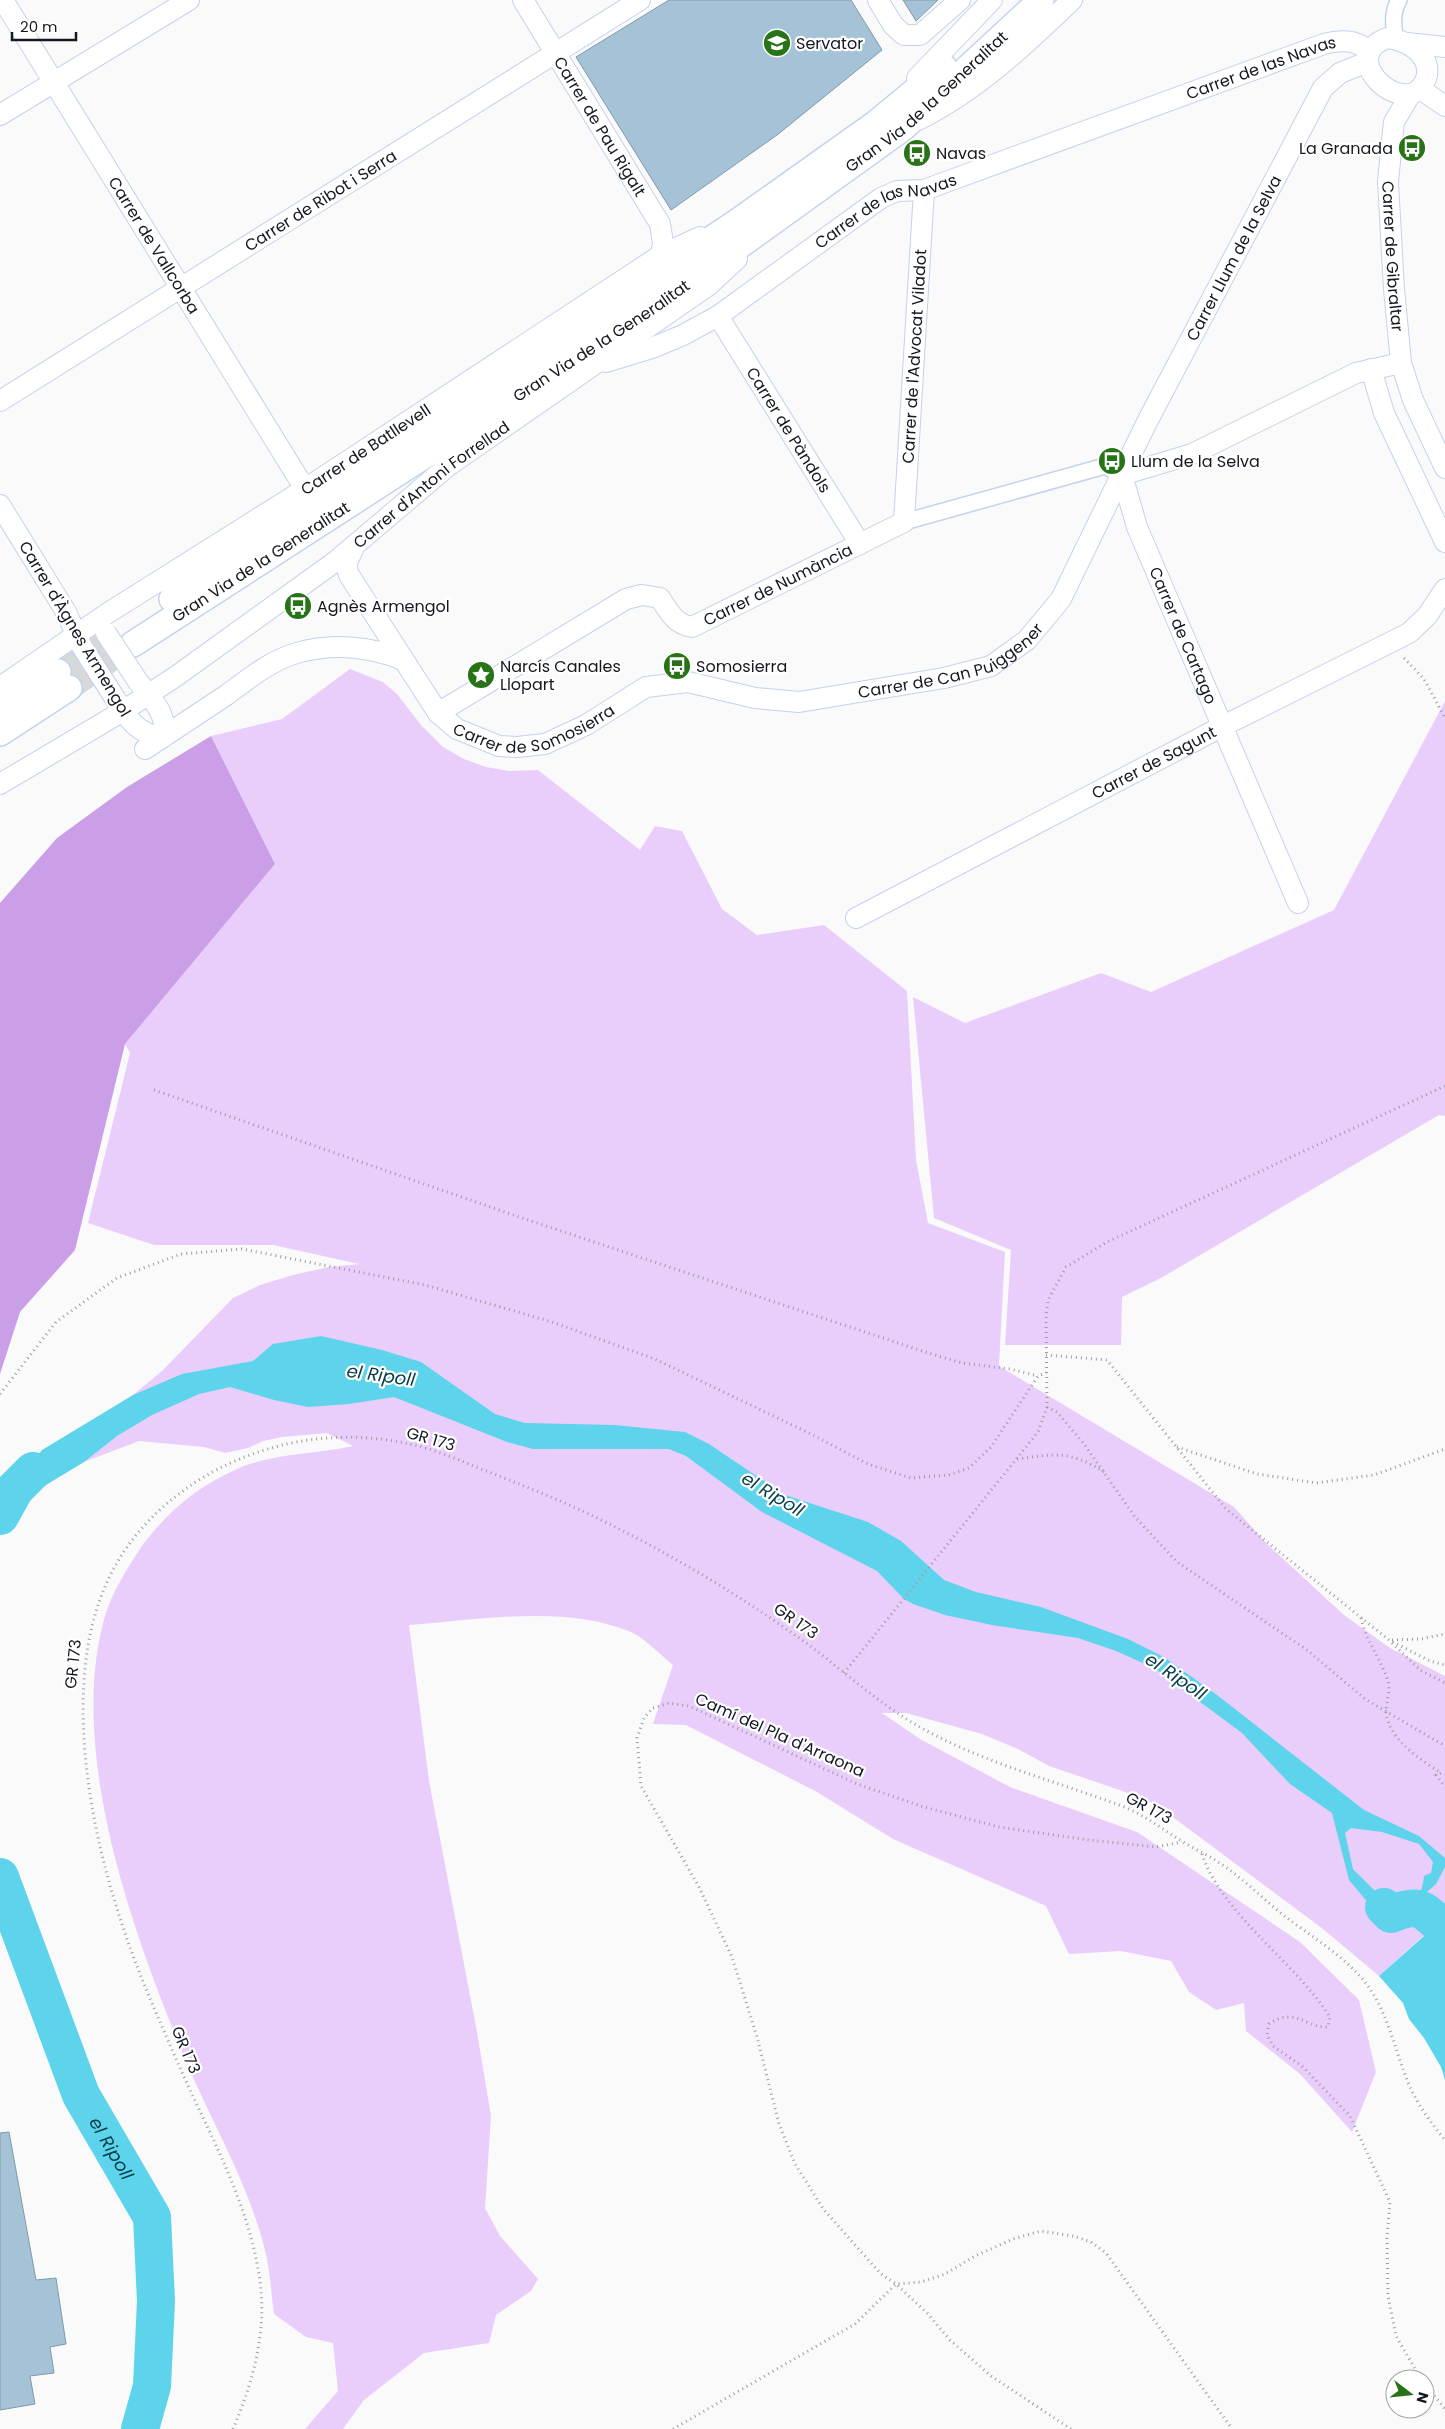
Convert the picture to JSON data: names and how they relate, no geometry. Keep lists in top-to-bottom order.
{
  "streets": {
    "street": [
      "Carrer de las Navas",
      "Gran Via de la Generalitat",
      "Carrer de Pau Rigalt",
      "Carrer de Ribot i Serra",
      "Carrer de Vallcorba",
      "Carrer de Gibraltar",
      "Carrer Llum de la Selva",
      "Carrer de l'Advocat Viladot",
      "Carrer de Pàndols",
      "Carrer de Batllevell",
      "Carrer d'Antoni Forrellad",
      "Carrer de Numància",
      "Carrer d'Àgnes Armengol",
      "Carrer de Cartago",
      "Carrer de Can Puiggener",
      "Carrer de Somosierra",
      "Carrer de Sagunt"
    ],
    "path": ["GR 173", "Camí del Pla d'Arraona"]
  },
  "crossings": [
    ["Carrer de las Navas", "Carrer de Gibraltar"],
    ["Carrer de las Navas", "Carrer Llum de la Selva"],
    ["Carrer de las Navas", "Carrer de l'Advocat Viladot"],
    ["Carrer de las Navas", "Carrer de Pàndols"],
    ["Carrer de las Navas", "Carrer d'Antoni Forrellad"],
    ["Gran Via de la Generalitat", "Carrer de Batllevell"],
    ["Gran Via de la Generalitat", "Carrer d'Antoni Forrellad"],
    ["Carrer de Pau Rigalt", "Carrer de Ribot i Serra"],
    ["Carrer de Pau Rigalt", "Carrer de Batllevell"],
    ["Carrer de Ribot i Serra", "Carrer de Vallcorba"],
    ["Carrer de Vallcorba", "Carrer de Batllevell"],
    ["Carrer de Gibraltar", "Carrer Llum de la Selva"],
    ["Carrer Llum de la Selva", "Carrer de Cartago"],
    ["Carrer Llum de la Selva", "Carrer de Can Puiggener"],
    ["Carrer de l'Advocat Viladot", "Carrer de Numància"],
    ["Carrer de Pàndols", "Carrer de Numància"],
    ["Carrer de Batllevell", "Carrer d'Àgnes Armengol"],
    ["Carrer d'Antoni Forrellad", "Carrer d'Àgnes Armengol"],
    ["Carrer d'Antoni Forrellad", "Carrer de Somosierra"],
    ["Carrer de Numància", "Carrer de Somosierra"],
    ["Carrer de Cartago", "Carrer de Can Puiggener"],
    ["Carrer de Cartago", "Carrer de Sagunt"],
    ["Carrer de Can Puiggener", "Carrer de Somosierra"],
    ["GR 173", "Camí del Pla d'Arraona"]
  ],
  "water": ["el Ripoll"],
  "places": {
    "school or university": ["Servator"],
    "bus stop": [
      "La Granada",
      "Navas",
      "Llum de la Selva",
      "Agnès Armengol",
      "Somosierra"
    ],
    "place": ["Narcís Canales Llopart"]
  },
  "scale_bar": "20 m",
  "north": "right"
}
